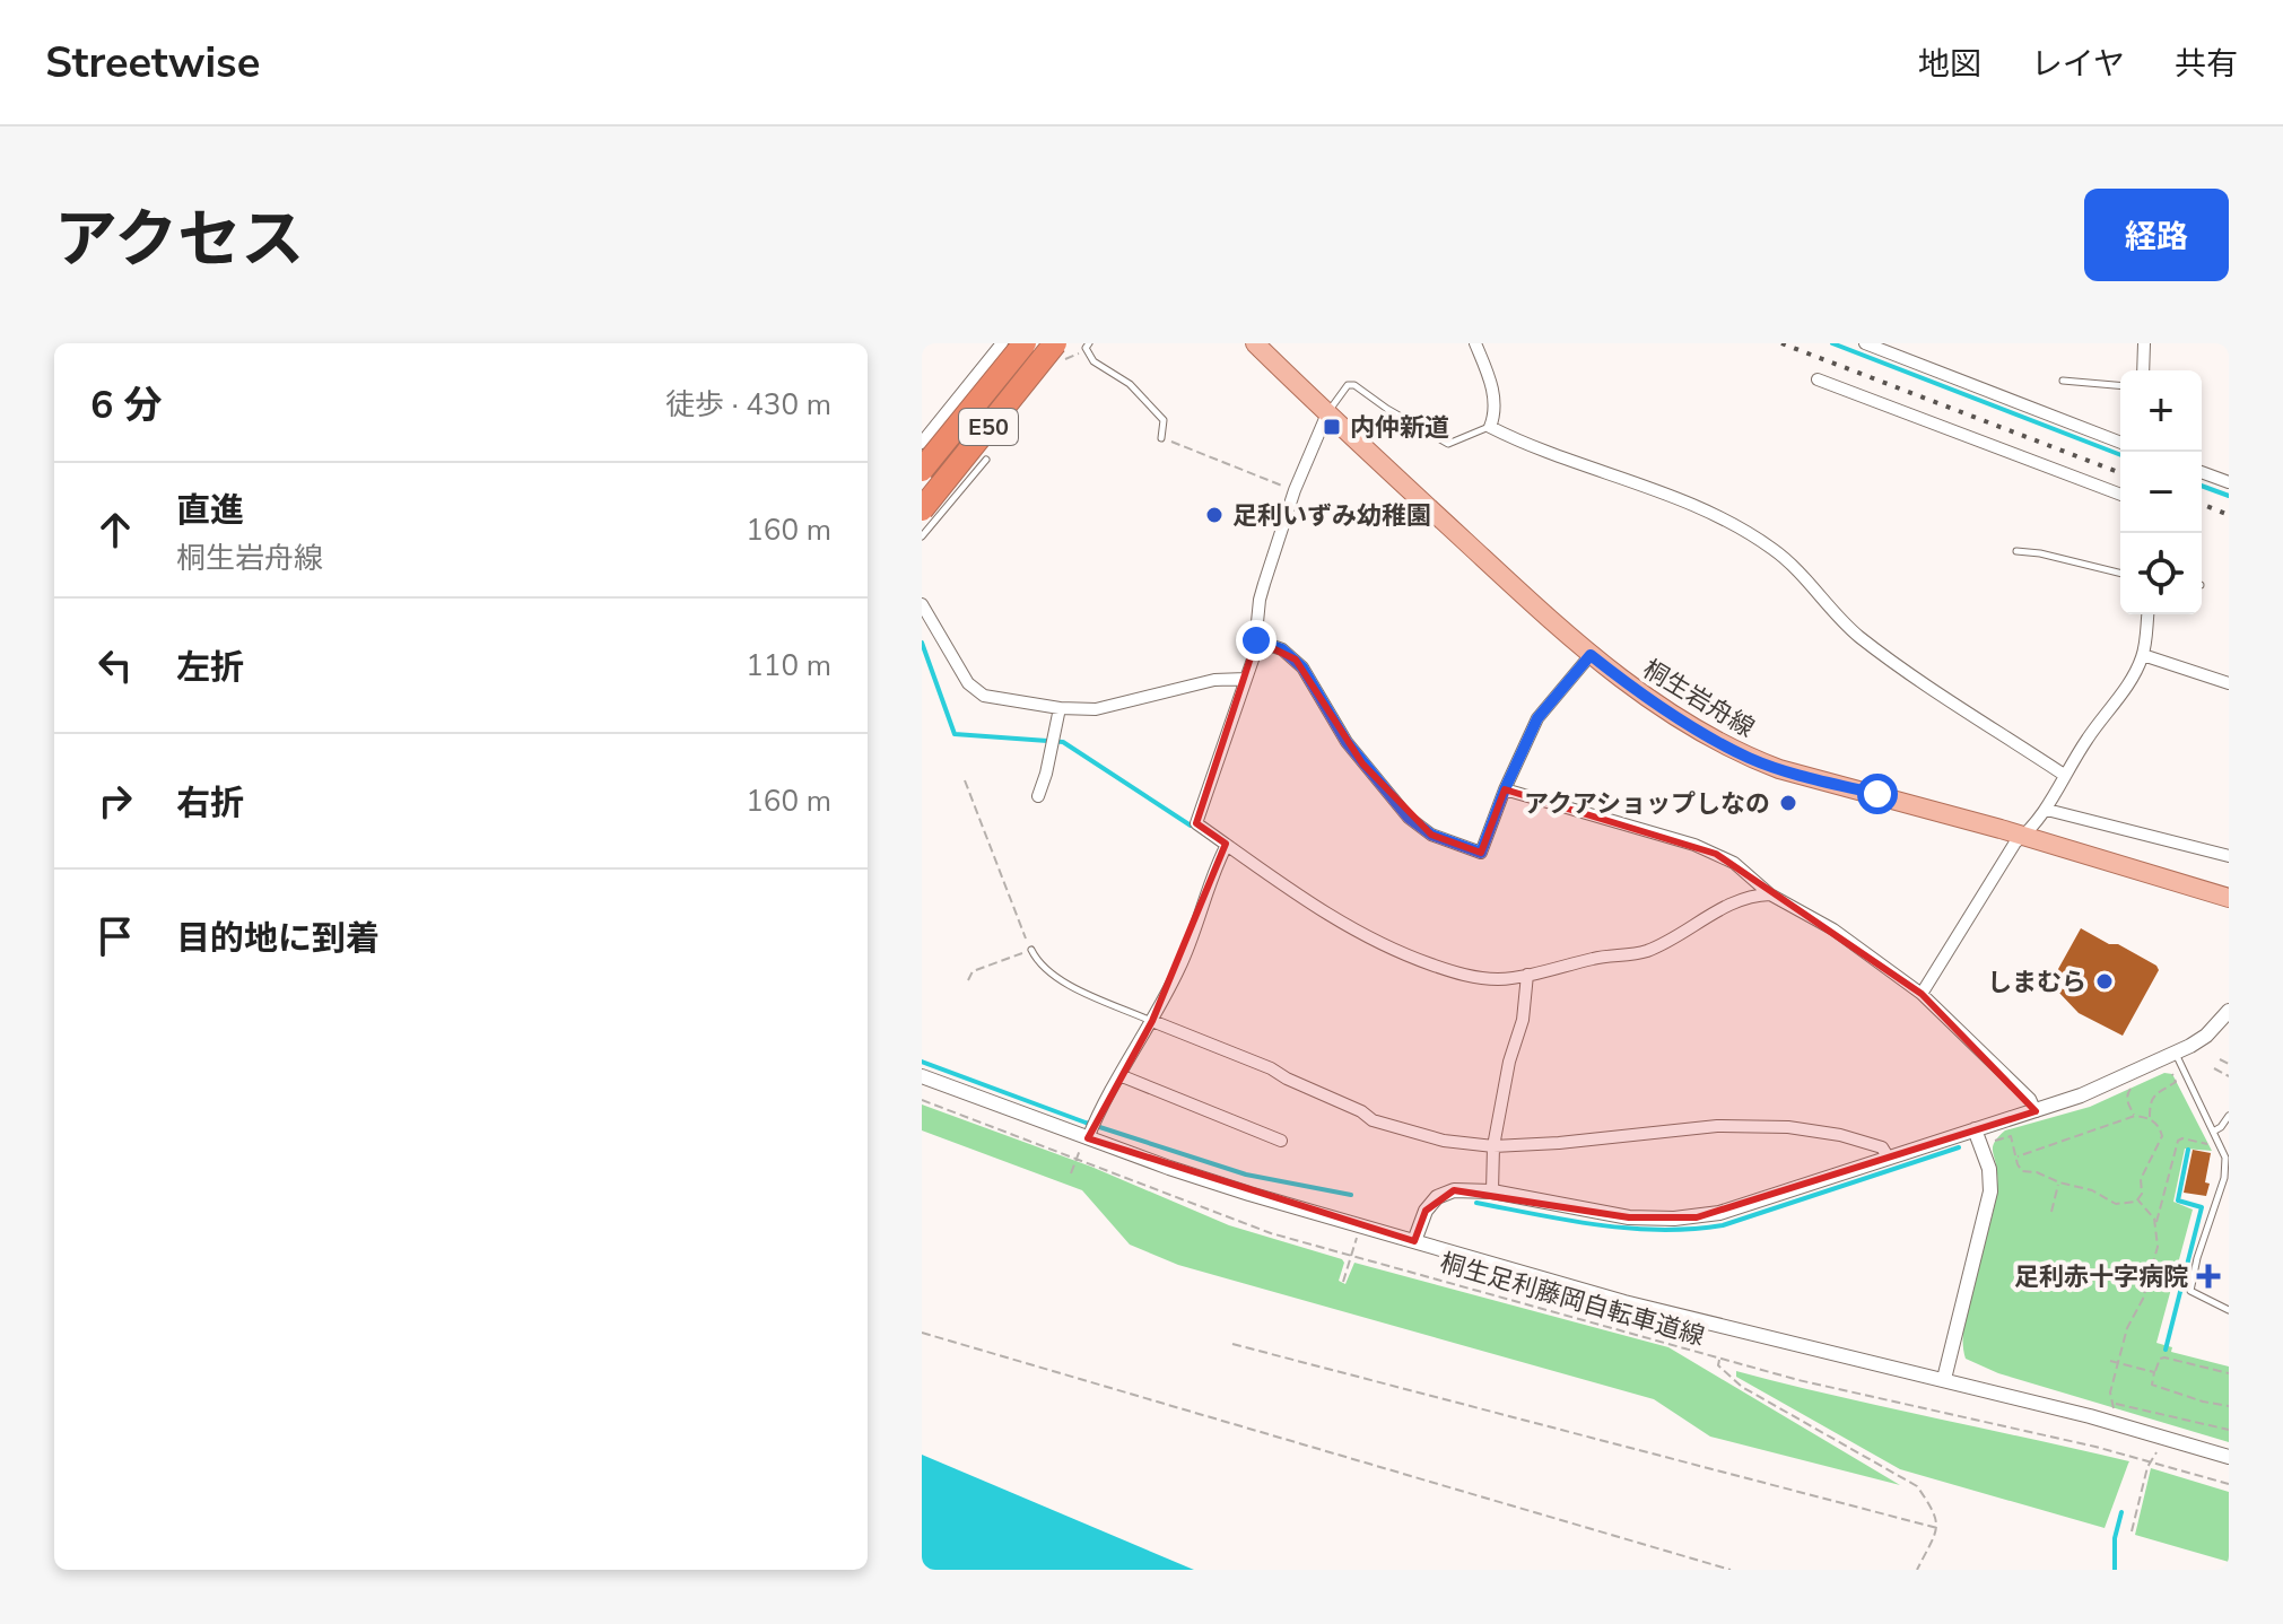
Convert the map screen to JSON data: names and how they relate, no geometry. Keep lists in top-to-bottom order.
{
  "streets": {
    "highway": ["E50"],
    "main road": ["桐生岩舟線"],
    "path": ["桐生足利藤岡自転車道線"]
  },
  "places": {
    "transit": ["内仲新道"],
    "other": ["足利いずみ幼稚園", "アクアショップしなの", "しまむら"],
    "health": ["足利赤十字病院"]
  },
  "page": {
    "header": "Streetwise",
    "nav": ["地図", "レイヤ", "共有"],
    "title": "アクセス",
    "buttons": "経路",
    "heading": ["6 分", "徒歩 · 430 m"],
    "map_buttons": ["+", "−"],
    "list": [
      ["直進", "桐生岩舟線", "160 m"],
      ["左折", "110 m"],
      ["右折", "160 m"],
      "目的地に到着"
    ]
  }
}
